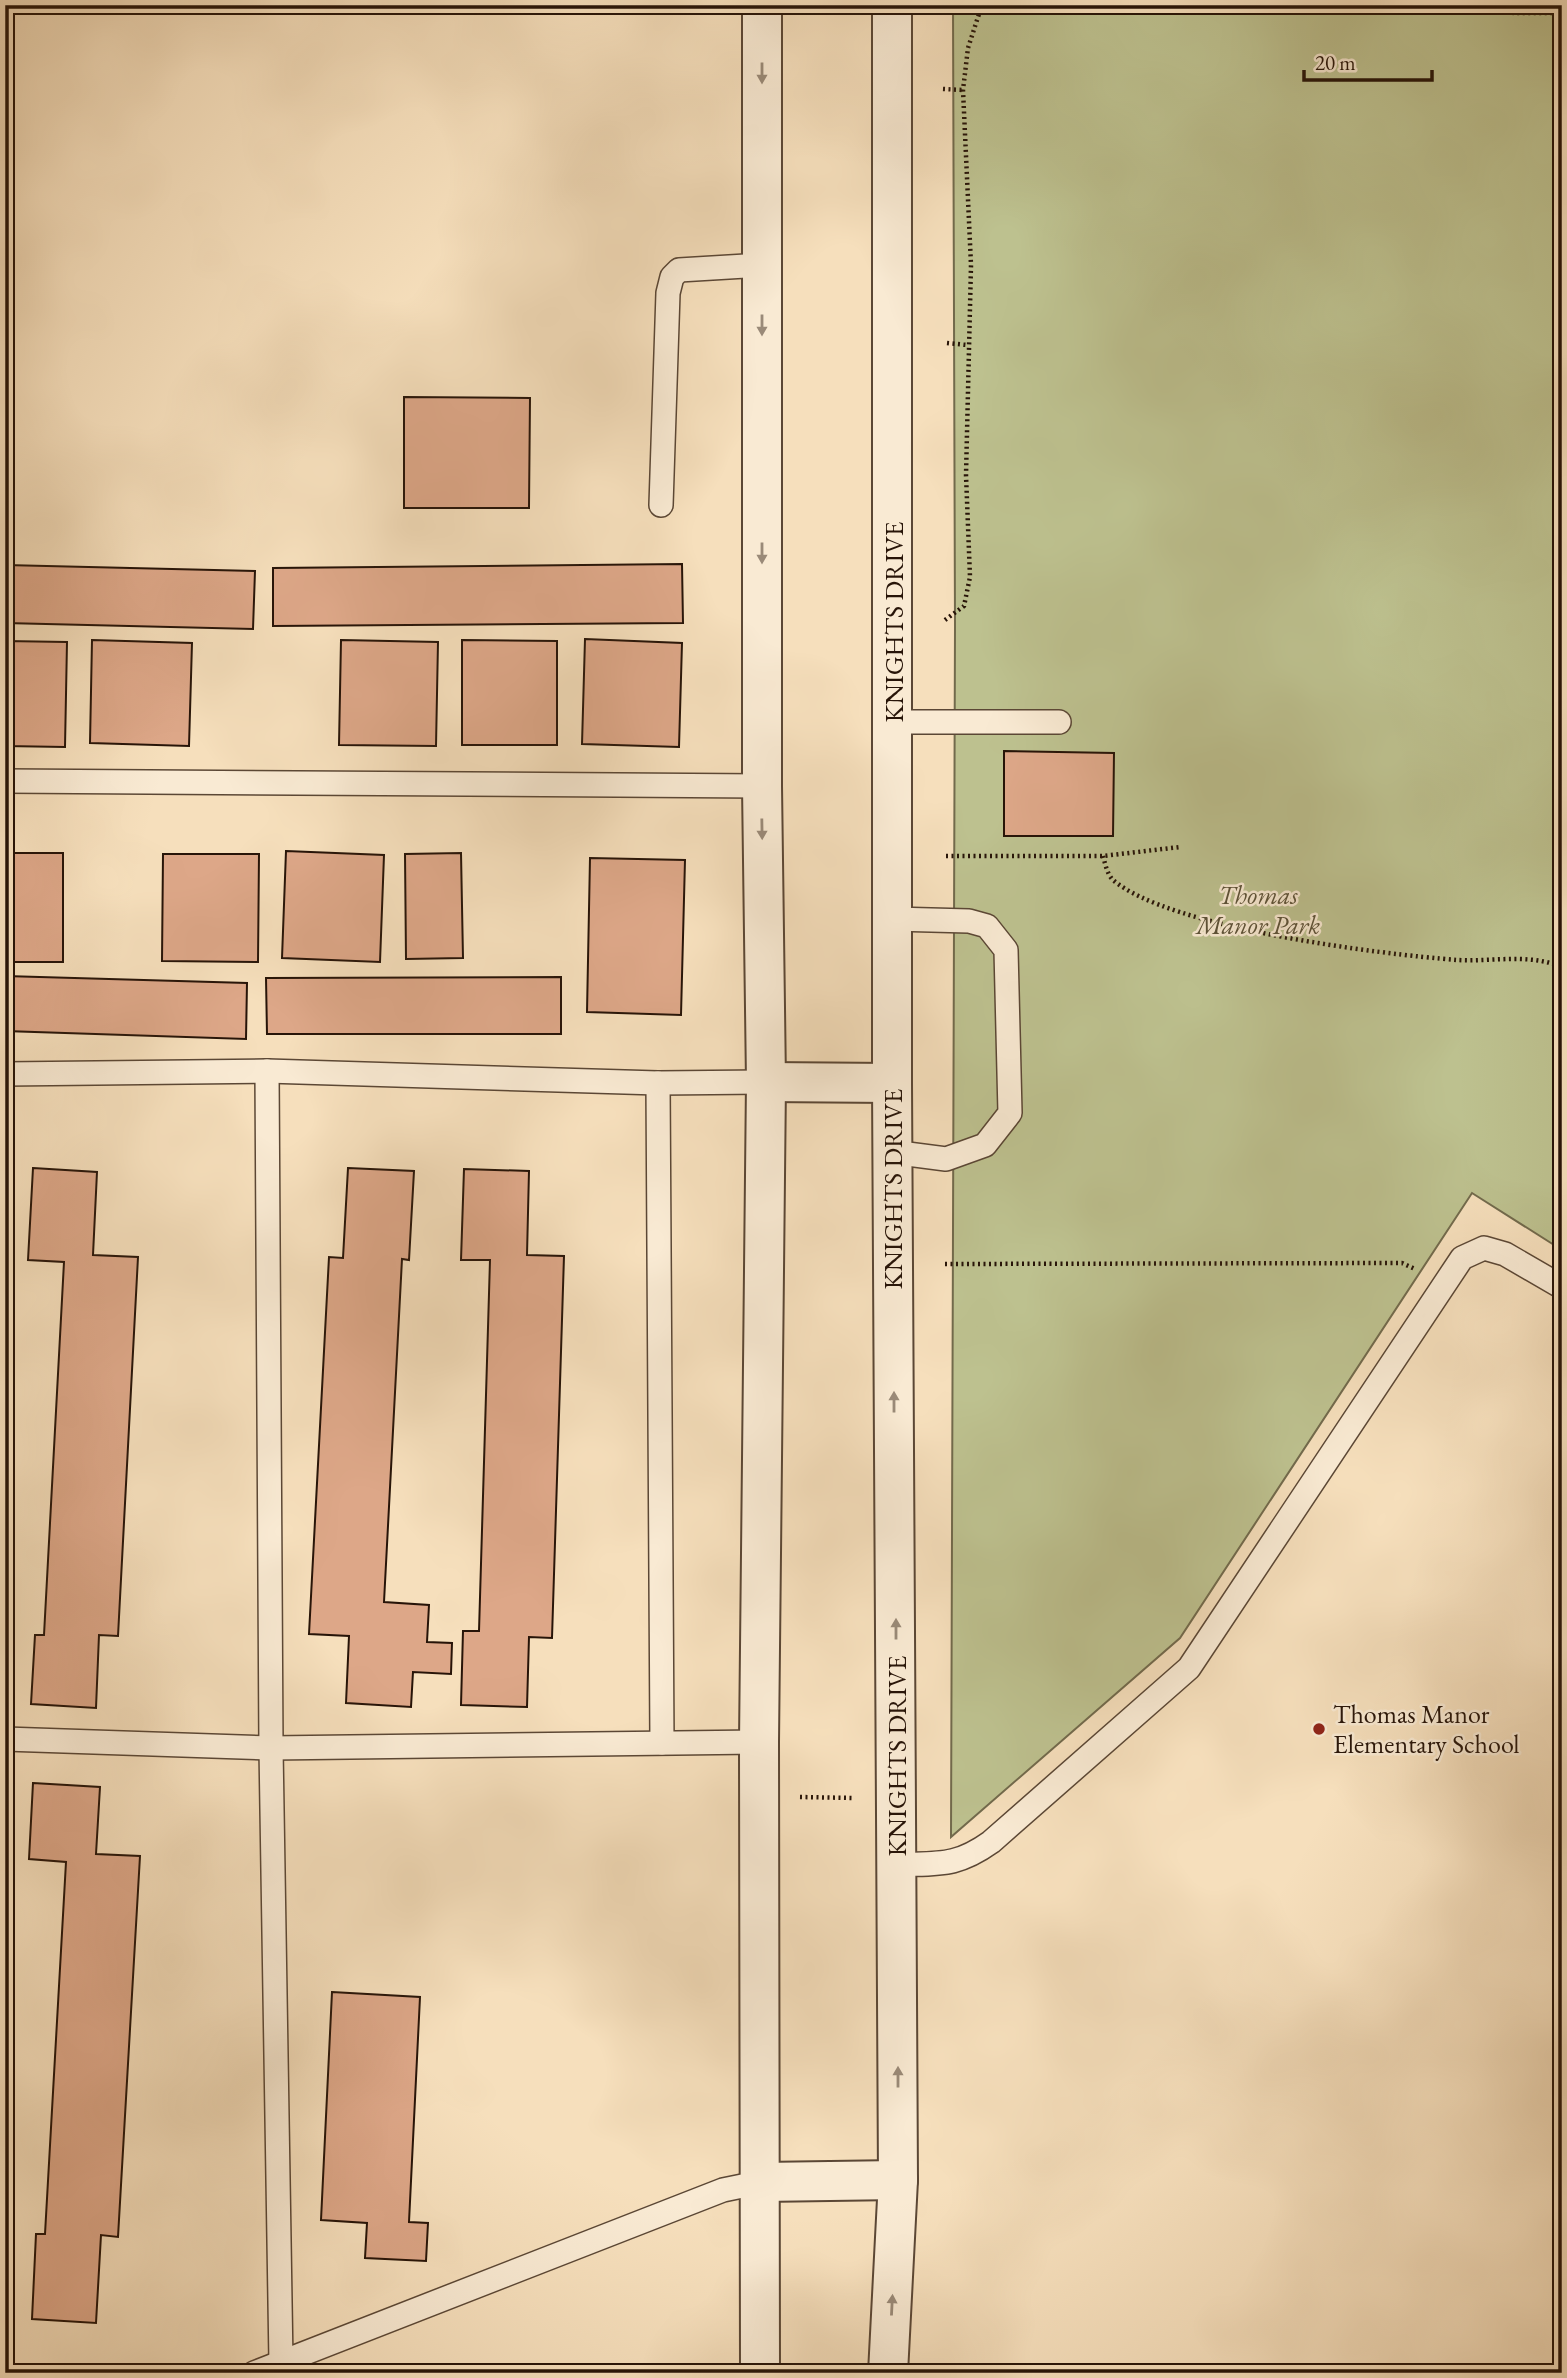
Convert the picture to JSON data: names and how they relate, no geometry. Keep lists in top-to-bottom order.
{
  "streets": {
    "street": ["KNIGHTS DRIVE"]
  },
  "parks": ["Thomas Manor Park"],
  "places": ["Thomas Manor Elementary School"],
  "scale_bar": "20 m"
}
